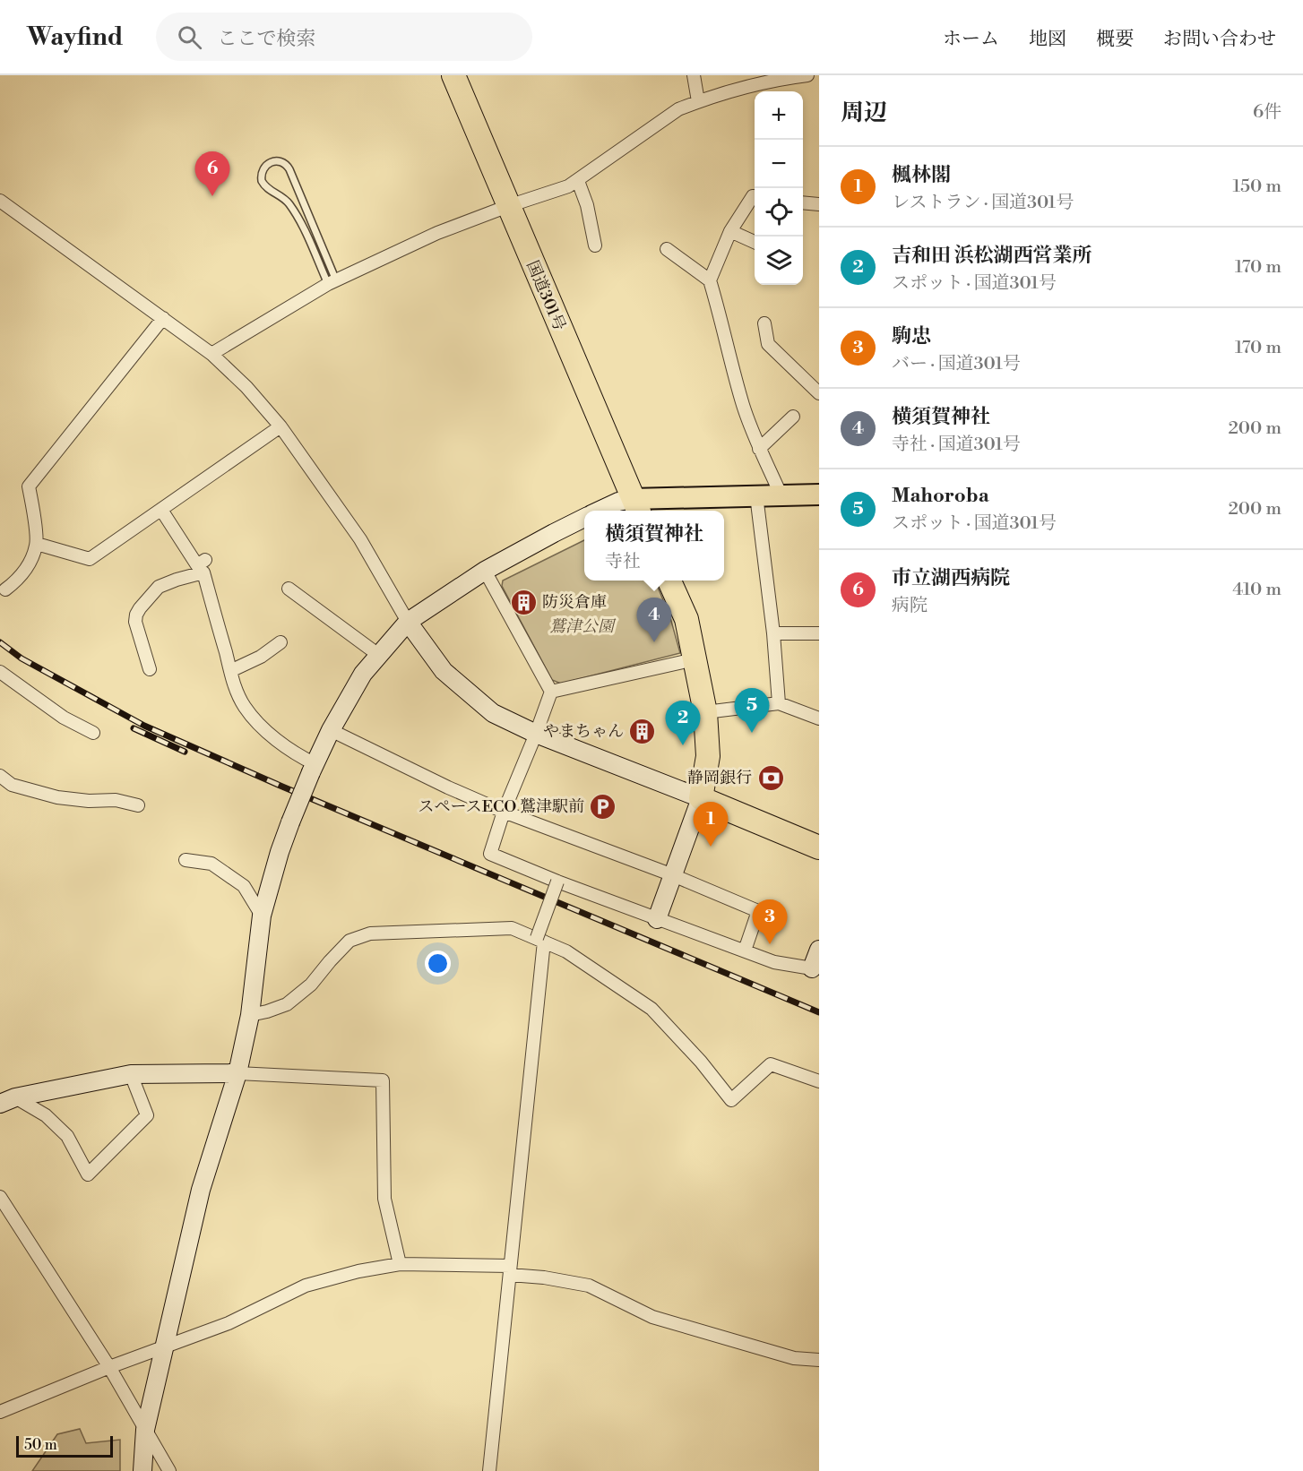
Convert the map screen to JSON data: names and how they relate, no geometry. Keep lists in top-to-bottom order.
{
  "streets": {
    "highway": ["国道301号"]
  },
  "parks": ["鷲津公園"],
  "places": {
    "building": ["防災倉庫", "やまちゃん"],
    "bank": ["静岡銀行"],
    "parking": ["スペースECO 鷲津駅前"]
  },
  "scale_bar": "50 m",
  "page": {
    "header": "Wayfind",
    "search": "ここで検索",
    "nav": [
      "ホーム",
      "地図",
      "概要",
      "お問い合わせ"
    ],
    "heading": ["周辺", "6件"],
    "map_buttons": ["+", "−"],
    "list": [
      {
        "mark": "1",
        "name": "楓林閣",
        "note": "レストラン · 国道301号",
        "value": "150 m"
      },
      {
        "mark": "2",
        "name": "吉和田 浜松湖西営業所",
        "note": "スポット · 国道301号",
        "value": "170 m"
      },
      {
        "mark": "3",
        "name": "駒忠",
        "note": "バー · 国道301号",
        "value": "170 m"
      },
      {
        "mark": "4",
        "name": "横須賀神社",
        "note": "寺社 · 国道301号",
        "value": "200 m"
      },
      {
        "mark": "5",
        "name": "Mahoroba",
        "note": "スポット · 国道301号",
        "value": "200 m"
      },
      {
        "mark": "6",
        "name": "市立湖西病院",
        "note": "病院",
        "value": "410 m"
      }
    ],
    "pins": [
      "6",
      "4",
      "5",
      "2",
      "1",
      "3"
    ],
    "popup": ["横須賀神社", "寺社"],
    "scale": "50 m"
  }
}
